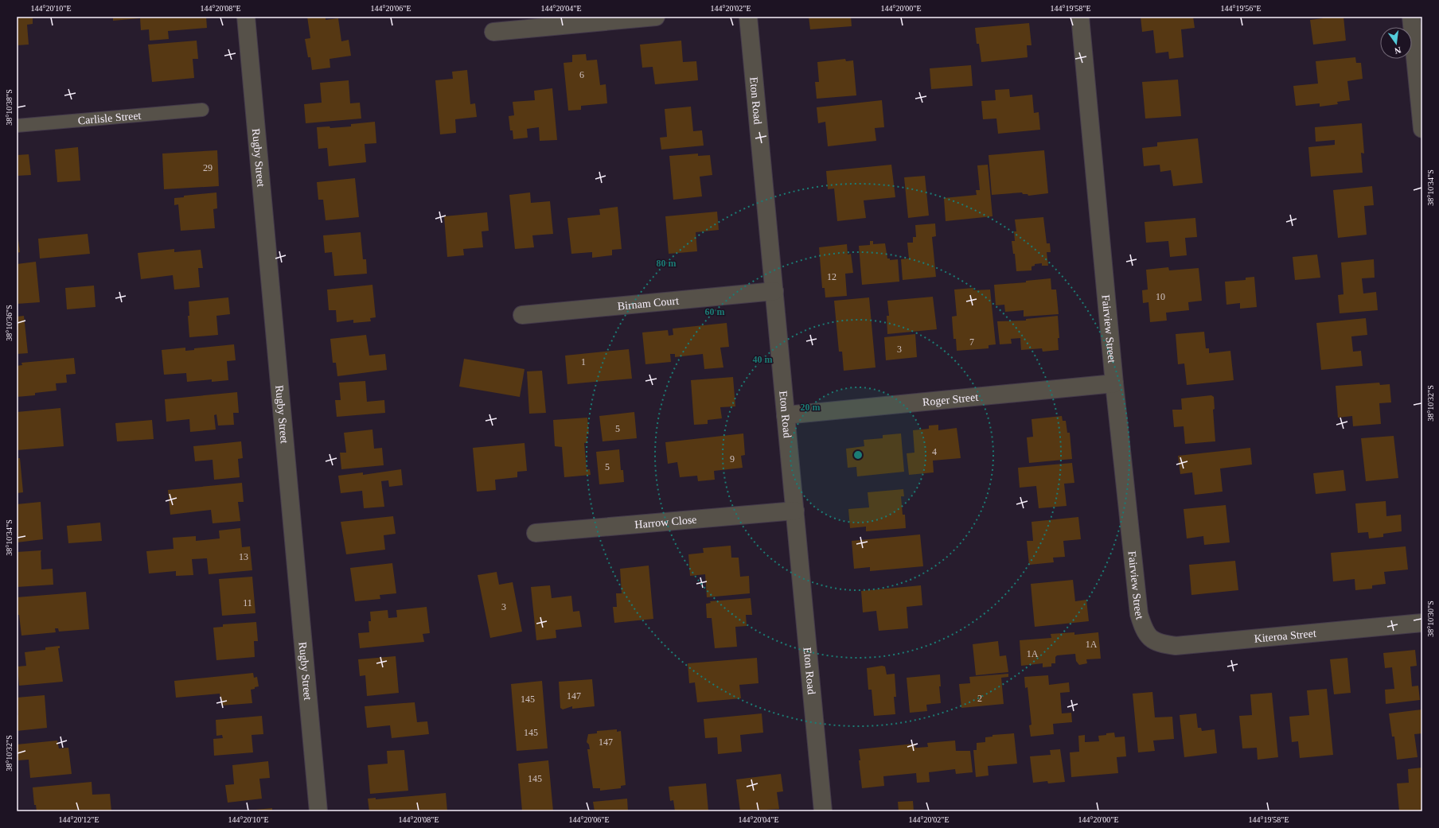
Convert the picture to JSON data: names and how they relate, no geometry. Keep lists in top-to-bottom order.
{
  "streets": {
    "street": [
      "Eton Road",
      "Rugby Street",
      "Birnam Court",
      "Fairview Street",
      "Roger Street",
      "Harrow Close",
      "Kiteroa Street"
    ],
    "lane": ["Carlisle Street"]
  },
  "crossings": [
    ["Eton Road", "Birnam Court"],
    ["Eton Road", "Roger Street"],
    ["Eton Road", "Harrow Close"],
    ["Fairview Street", "Roger Street"],
    ["Fairview Street", "Kiteroa Street"]
  ],
  "house_numbers": [
    "6",
    "29",
    "12",
    "10",
    "7",
    "3",
    "1",
    "5",
    "4",
    "9",
    "5",
    "13",
    "11",
    "3",
    "1A",
    "1A",
    "147",
    "2",
    "145",
    "145",
    "147",
    "145"
  ],
  "north": "bottom",
  "coordinates": [
    "144°20'10\"E",
    "144°20'08\"E",
    "144°20'06\"E",
    "144°20'04\"E",
    "144°20'02\"E",
    "144°20'00\"E",
    "144°19'58\"E",
    "144°19'56\"E",
    "38°10'38\"S",
    "38°10'34\"S",
    "38°10'36\"S",
    "38°10'32\"S",
    "38°10'30\"S",
    "144°20'12\"E"
  ],
  "rings": [
    "80 m",
    "60 m",
    "40 m",
    "20 m"
  ]
}
